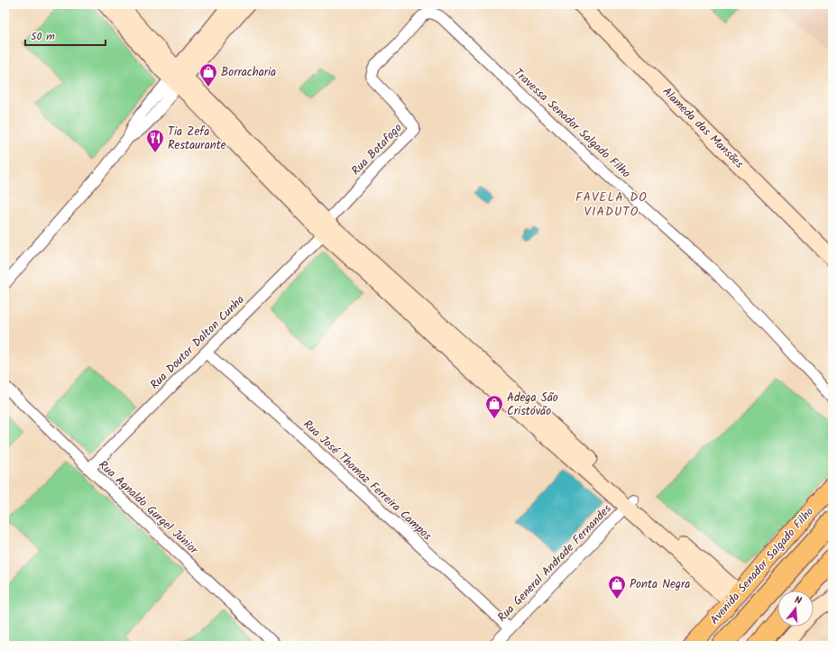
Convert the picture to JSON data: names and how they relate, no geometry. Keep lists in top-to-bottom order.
{
  "streets": {
    "highway": ["Avenida Senador Salgado Filho"],
    "main road": ["Alameda das Mansões"],
    "street": [
      "Travessa Senador Salgado Filho",
      "Rua Botafogo",
      "Rua Doutor Dalton Cunha",
      "Rua José Thomaz Ferreira Campos",
      "Rua Agnaldo Gurgel Júnior",
      "Rua General Andrade Fernandes"
    ]
  },
  "crossings": [
    ["Travessa Senador Salgado Filho", "Rua Botafogo"],
    ["Rua Botafogo", "Rua Doutor Dalton Cunha"],
    ["Rua Doutor Dalton Cunha", "Rua José Thomaz Ferreira Campos"],
    ["Rua Doutor Dalton Cunha", "Rua Agnaldo Gurgel Júnior"],
    ["Rua José Thomaz Ferreira Campos", "Rua General Andrade Fernandes"]
  ],
  "districts": ["FAVELA DO VIADUTO"],
  "places": {
    "shop": ["Borracharia", "Adega São Cristóvão", "Ponta Negra"],
    "restaurant": ["Tia Zefa Restaurante"]
  },
  "scale_bar": "50 m",
  "north": "top"
}
